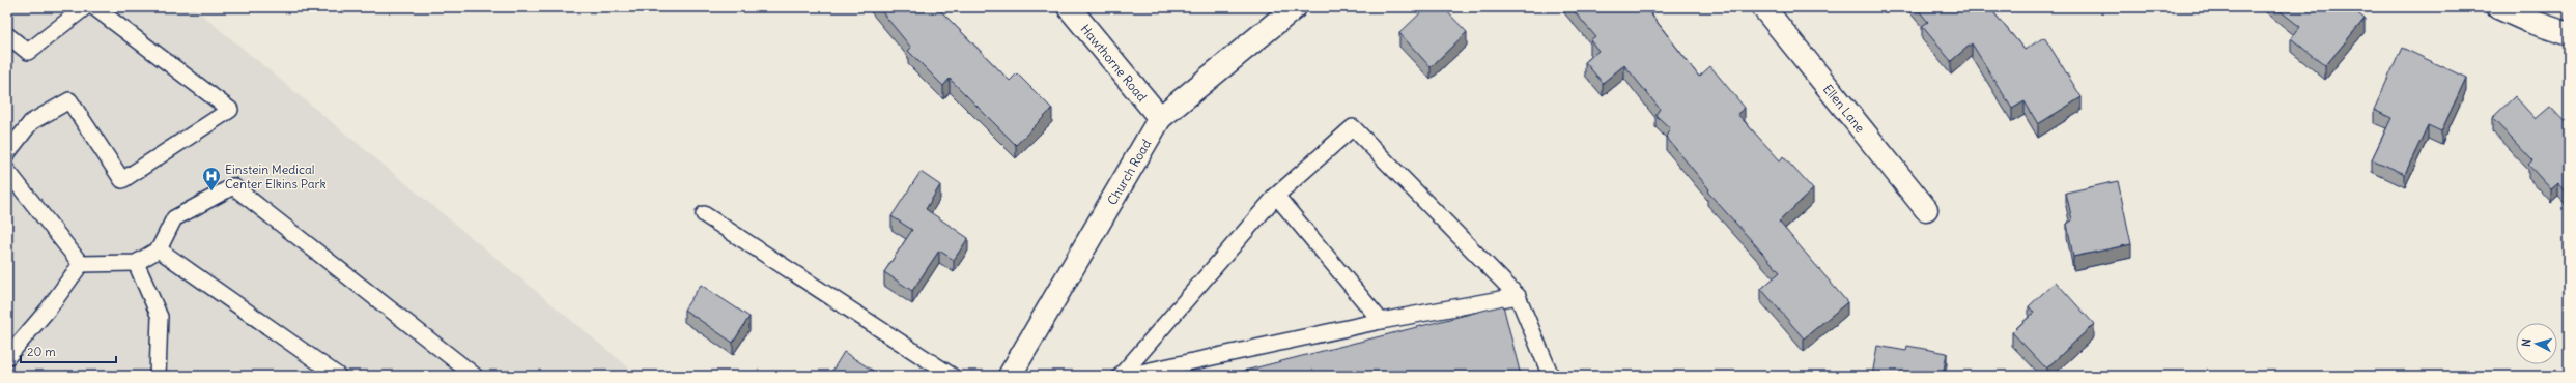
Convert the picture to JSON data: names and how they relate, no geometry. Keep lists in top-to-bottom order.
{
  "streets": {
    "street": ["Hawthorne Road", "Ellen Lane", "Church Road"]
  },
  "crossings": [
    ["Hawthorne Road", "Church Road"]
  ],
  "places": {
    "hospital": ["Einstein Medical Center Elkins Park"]
  },
  "scale_bar": "20 m",
  "north": "left"
}
